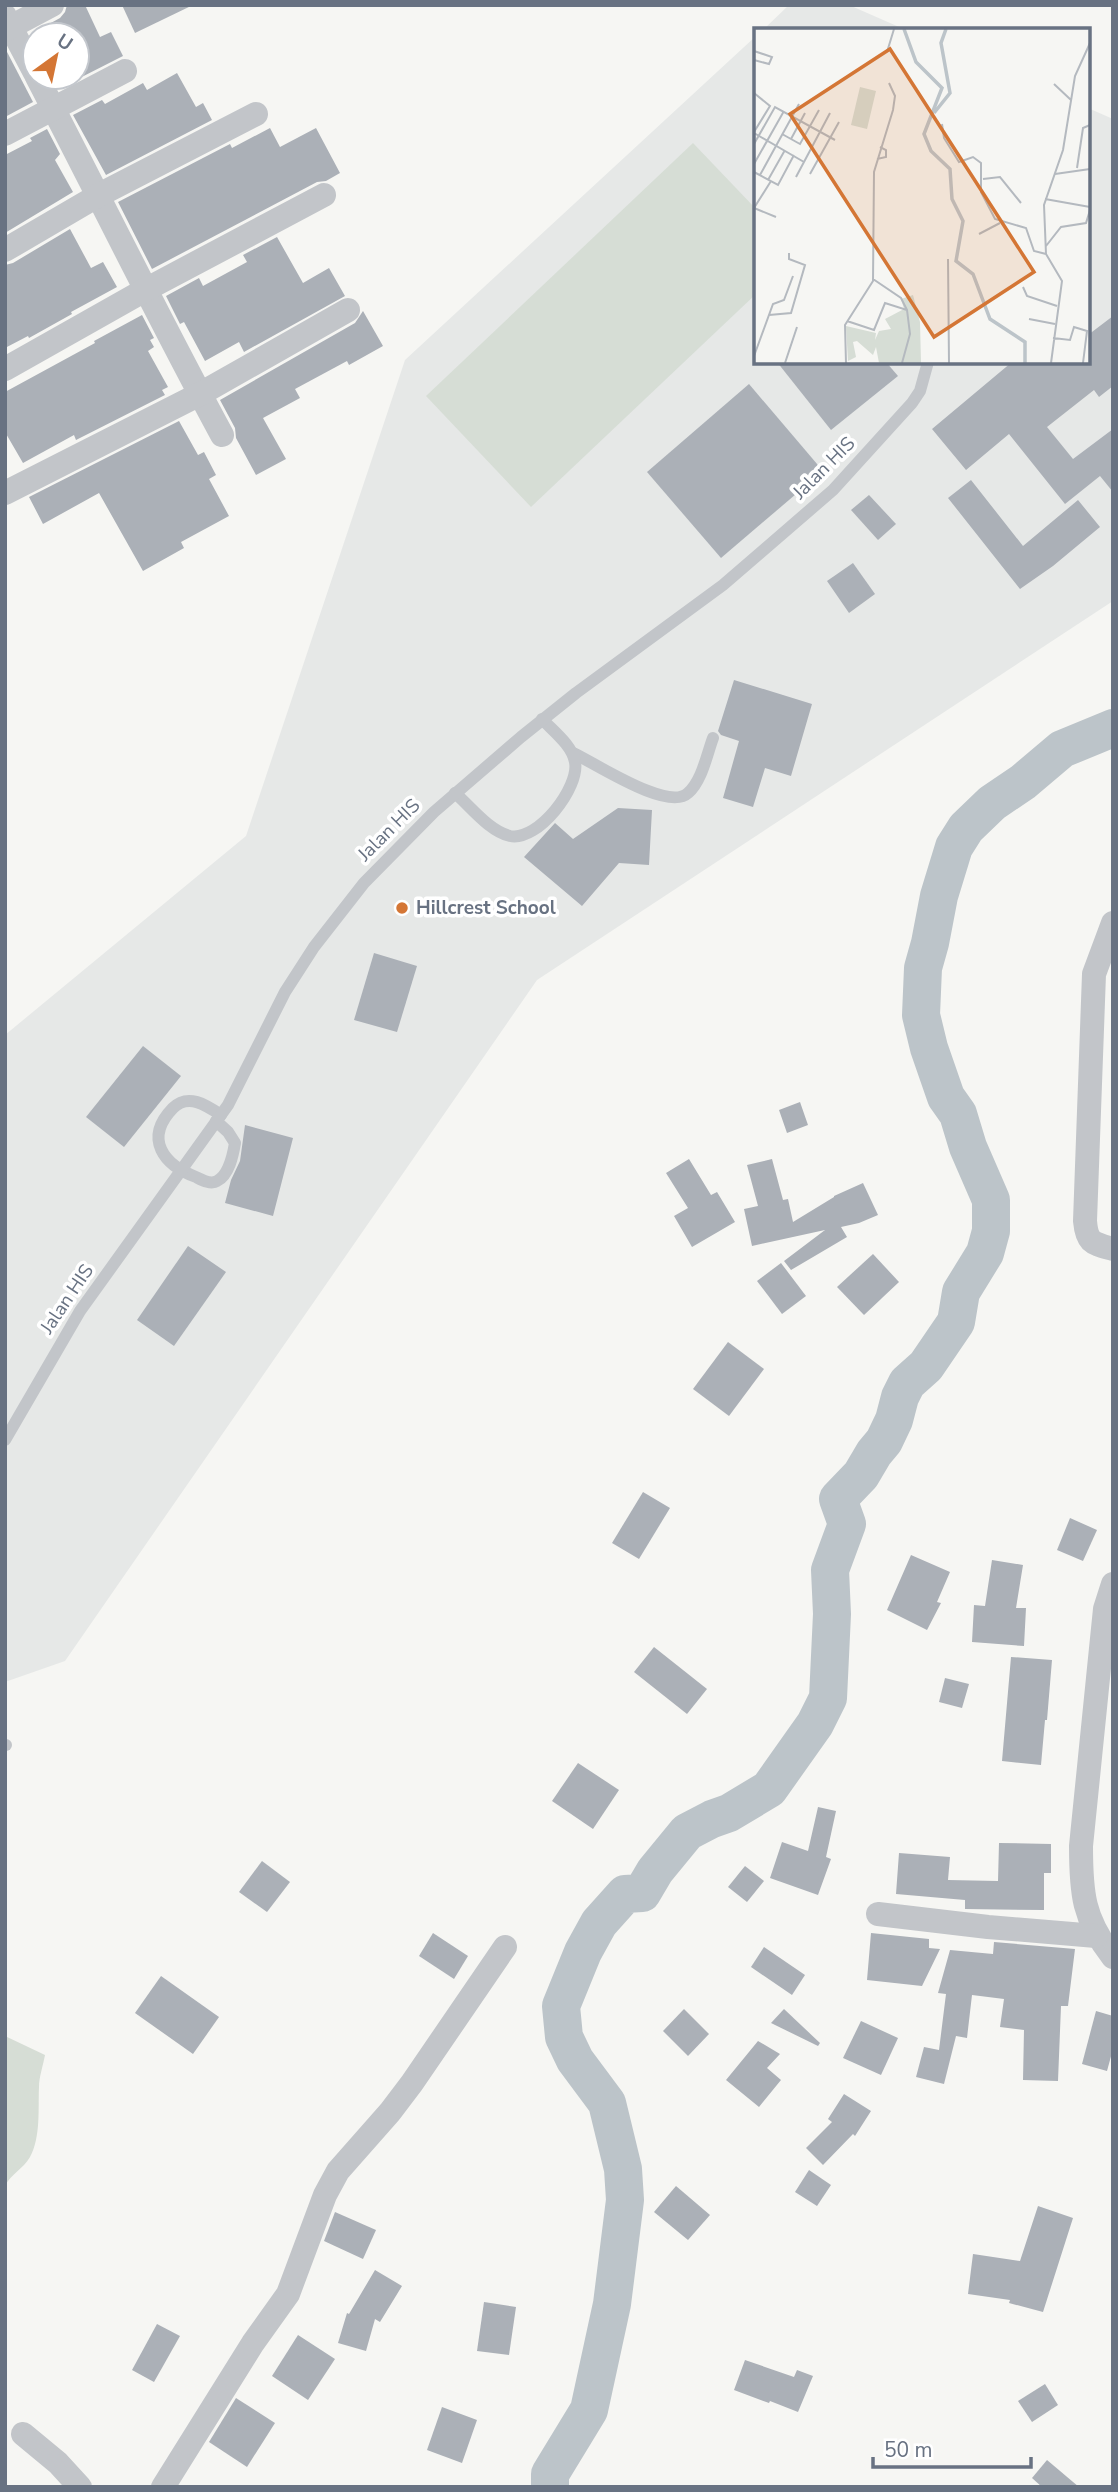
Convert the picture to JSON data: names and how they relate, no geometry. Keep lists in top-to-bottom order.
{
  "streets": {
    "lane": ["Jalan HIS"]
  },
  "places": ["Hillcrest School"],
  "scale_bar": "50 m",
  "north": "top right"
}
